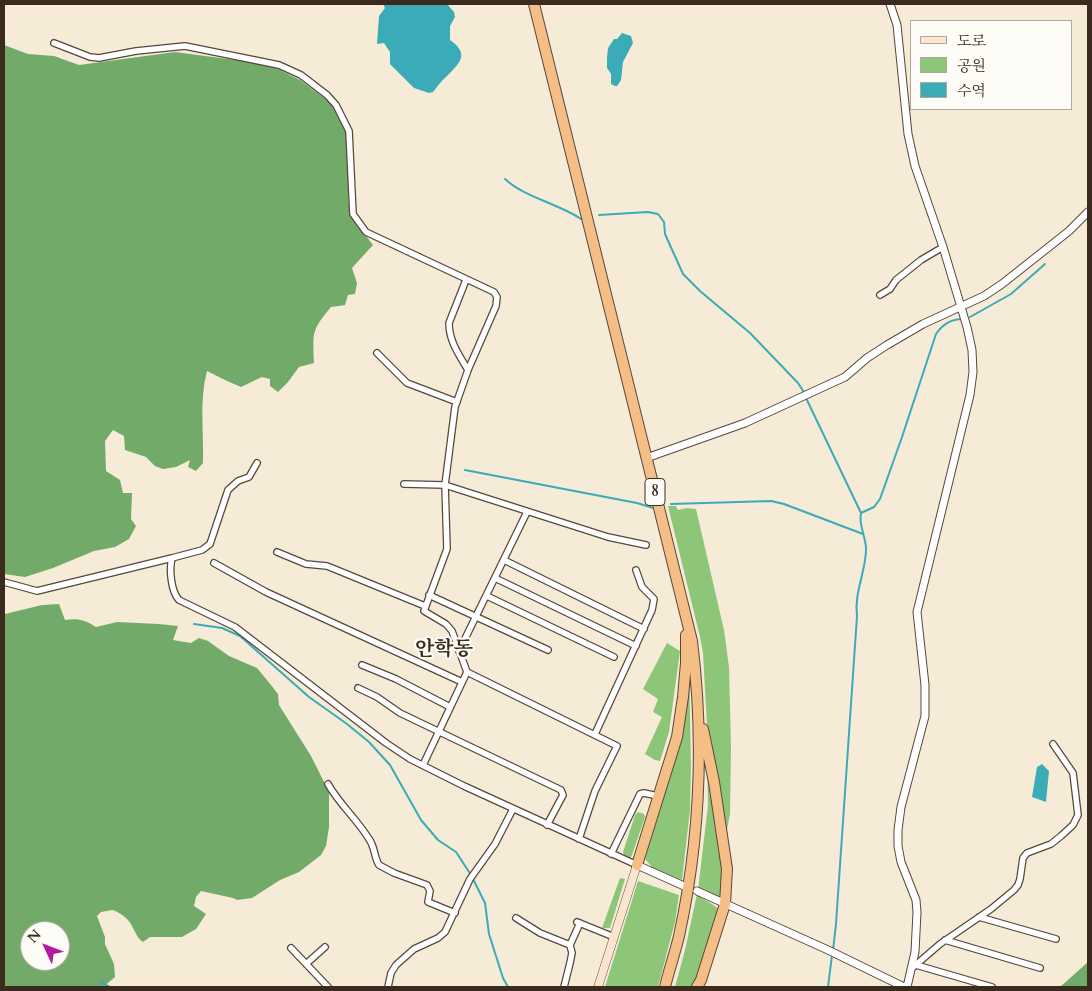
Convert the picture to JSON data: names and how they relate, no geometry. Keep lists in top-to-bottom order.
{
  "streets": {
    "highway": ["8"]
  },
  "districts": ["안학동"],
  "legend": ["도로", "공원", "수역"],
  "north": "top left"
}
